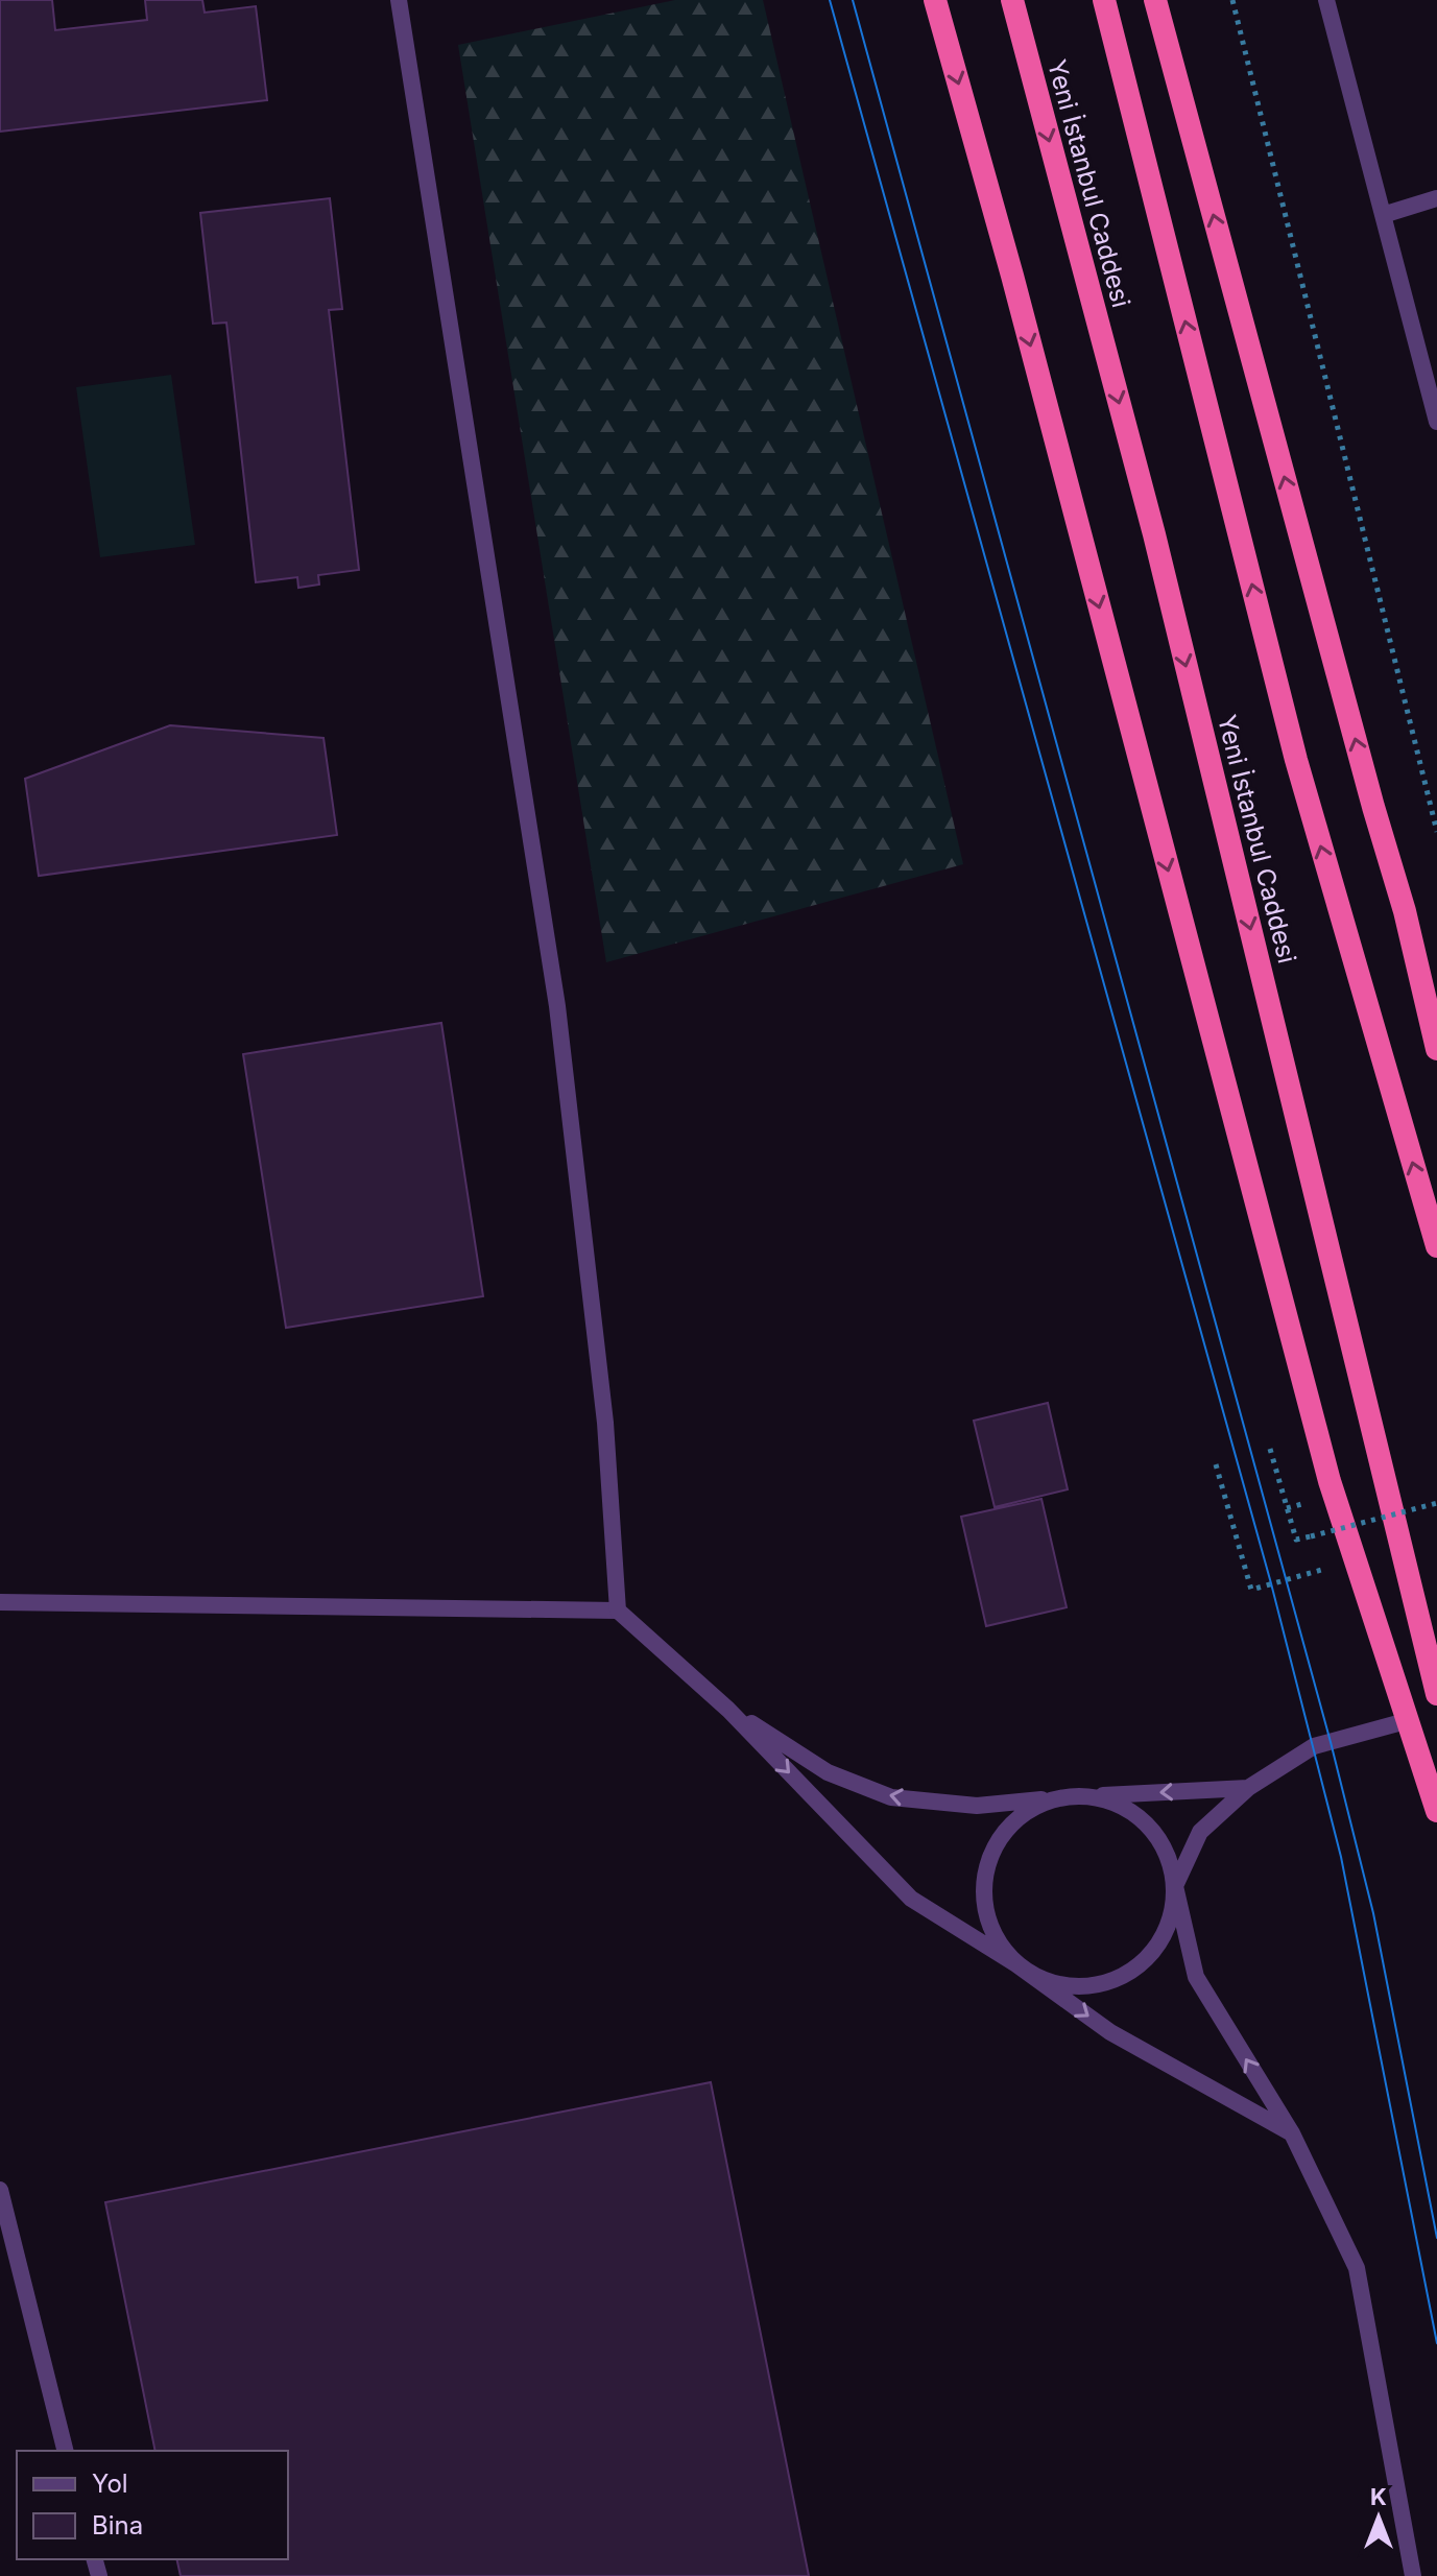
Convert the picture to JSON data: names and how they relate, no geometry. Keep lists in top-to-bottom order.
{
  "streets": {
    "highway": ["Yeni İstanbul Caddesi"]
  },
  "legend": ["Yol", "Bina"],
  "north": "top"
}
